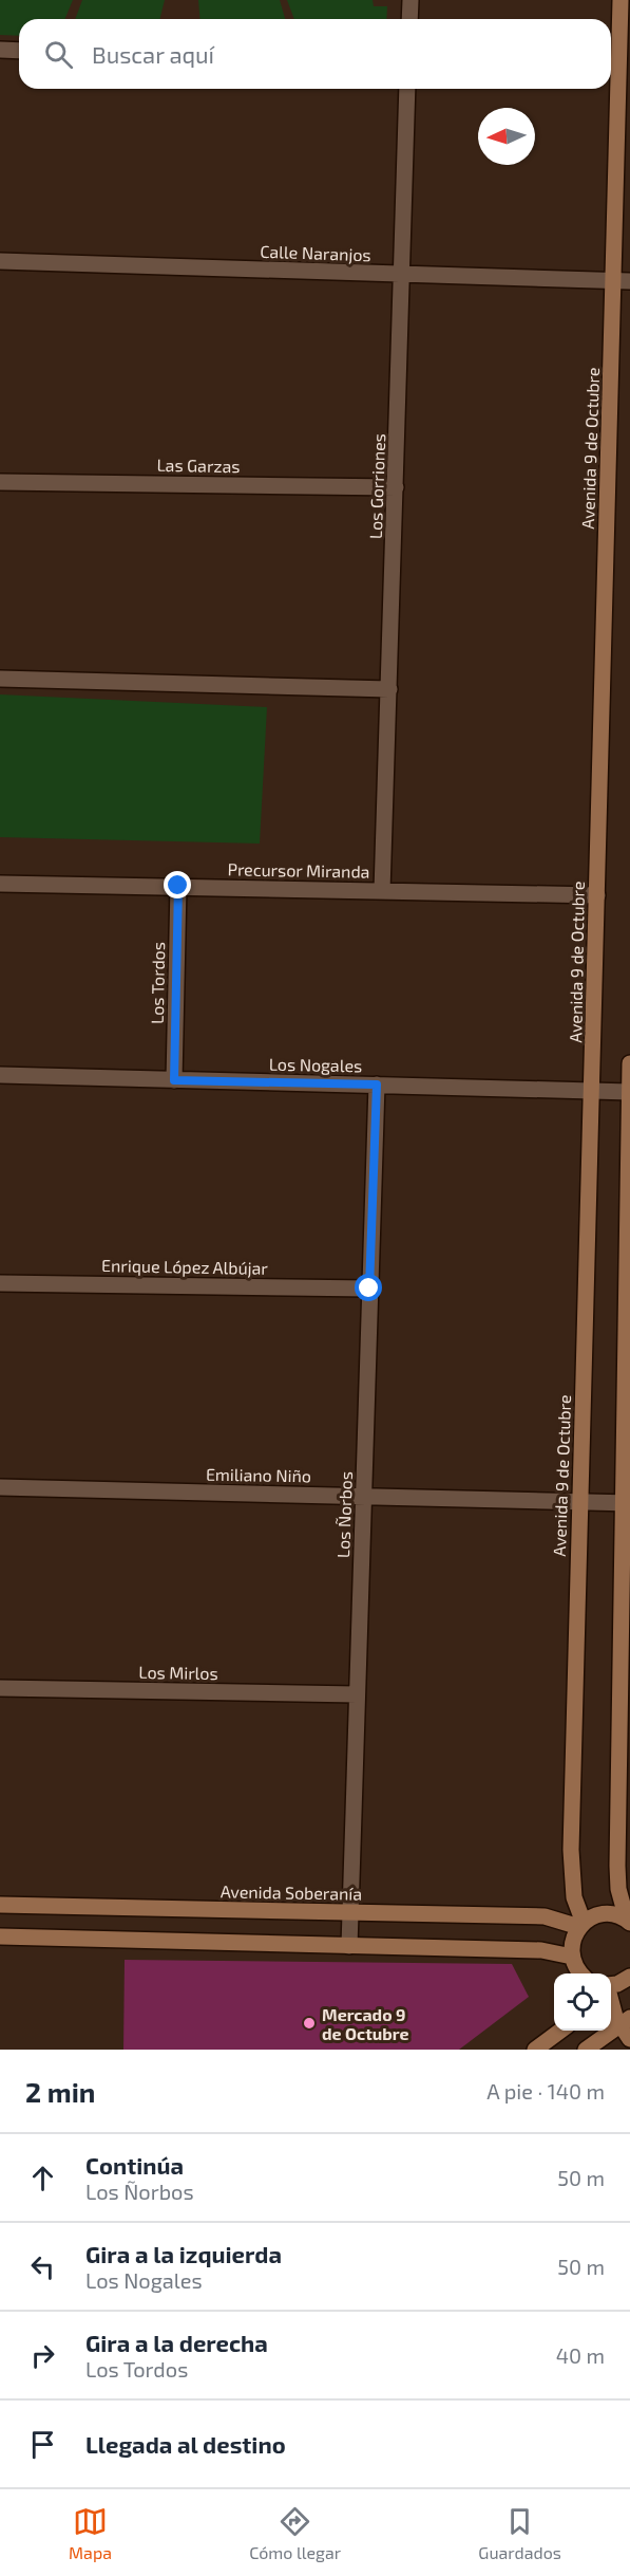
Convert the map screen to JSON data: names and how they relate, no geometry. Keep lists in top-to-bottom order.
{
  "streets": {
    "street": [
      "Calle Naranjos",
      "Avenida 9 de Octubre",
      "Las Garzas",
      "Los Gorriones",
      "Precursor Miranda",
      "Los Tordos",
      "Los Nogales",
      "Enrique López Albújar",
      "Emiliano Niño",
      "Los Ñorbos",
      "Los Mirlos",
      "Avenida Soberanía"
    ]
  },
  "crossings": [
    ["Calle Naranjos", "Avenida 9 de Octubre"],
    ["Calle Naranjos", "Los Gorriones"],
    ["Avenida 9 de Octubre", "Precursor Miranda"],
    ["Avenida 9 de Octubre", "Los Nogales"],
    ["Avenida 9 de Octubre", "Emiliano Niño"],
    ["Avenida 9 de Octubre", "Avenida Soberanía"],
    ["Las Garzas", "Los Gorriones"],
    ["Los Gorriones", "Precursor Miranda"],
    ["Precursor Miranda", "Los Tordos"],
    ["Los Tordos", "Los Nogales"],
    ["Los Nogales", "Los Ñorbos"],
    ["Enrique López Albújar", "Los Ñorbos"],
    ["Emiliano Niño", "Los Ñorbos"],
    ["Los Ñorbos", "Los Mirlos"],
    ["Los Ñorbos", "Avenida Soberanía"]
  ],
  "places": ["Mercado 9 de Octubre"],
  "north": "left",
  "page": {
    "search": "Buscar aquí",
    "heading": ["2 min", "A pie · 140 m"],
    "list": [
      ["Continúa", "Los Ñorbos", "50 m"],
      ["Gira a la izquierda", "Los Nogales", "50 m"],
      ["Gira a la derecha", "Los Tordos", "40 m"],
      "Llegada al destino"
    ],
    "nav": ["Mapa", "Cómo llegar", "Guardados"]
  }
}
